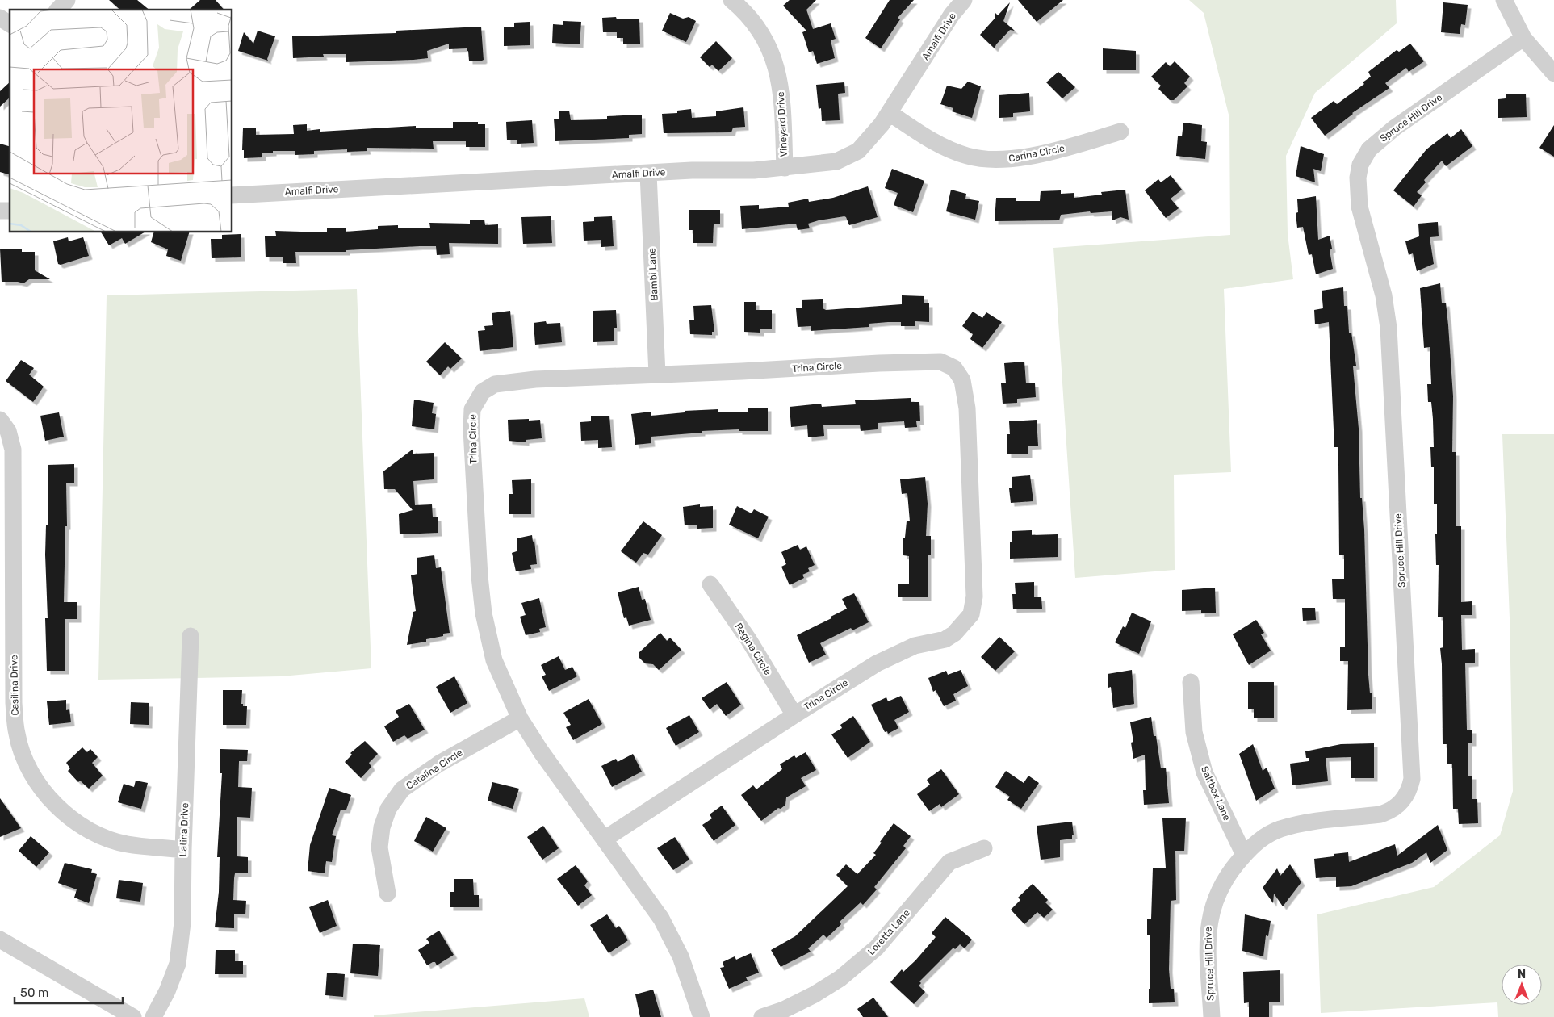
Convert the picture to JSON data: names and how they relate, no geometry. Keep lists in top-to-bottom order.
{
  "streets": {
    "street": [
      "Amalfi Drive",
      "Spruce Hill Drive",
      "Vineyard Drive",
      "Carina Circle",
      "Bambi Lane",
      "Trina Circle",
      "Regina Circle",
      "Casilina Drive",
      "Catalina Circle",
      "Saltbox Lane",
      "Latina Drive",
      "Loretta Lane"
    ]
  },
  "crossings": [
    ["Amalfi Drive", "Vineyard Drive"],
    ["Amalfi Drive", "Carina Circle"],
    ["Amalfi Drive", "Bambi Lane"],
    ["Spruce Hill Drive", "Saltbox Lane"],
    ["Bambi Lane", "Trina Circle"],
    ["Trina Circle", "Regina Circle"],
    ["Trina Circle", "Catalina Circle"],
    ["Casilina Drive", "Latina Drive"]
  ],
  "scale_bar": "50 m",
  "north": "top"
}
